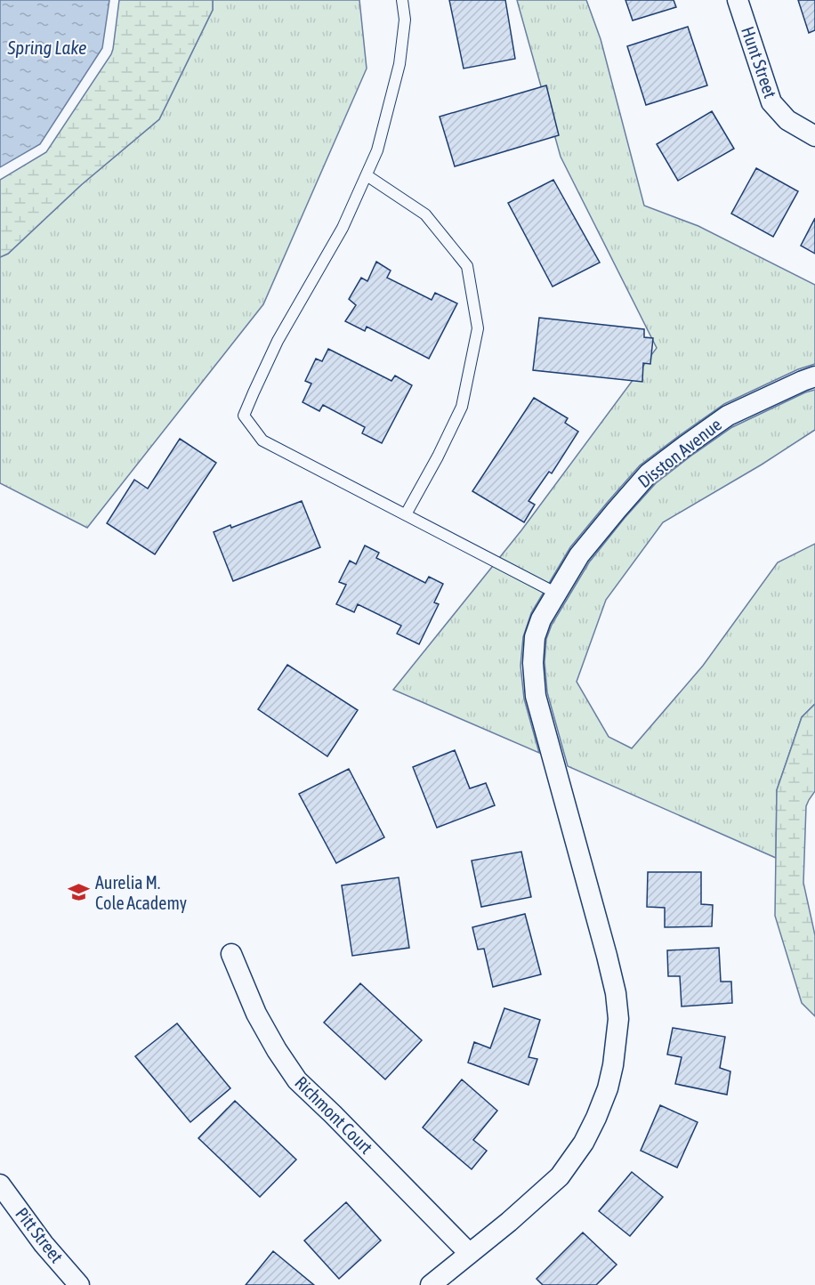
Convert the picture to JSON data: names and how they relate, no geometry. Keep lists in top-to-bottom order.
{
  "streets": {
    "street": [
      "Hunt Street",
      "Disston Avenue",
      "Richmont Court",
      "Pitt Street"
    ]
  },
  "crossings": [
    ["Disston Avenue", "Richmont Court"]
  ],
  "water": ["Spring Lake"],
  "places": {
    "school or university": ["Aurelia M. Cole Academy"]
  }
}
